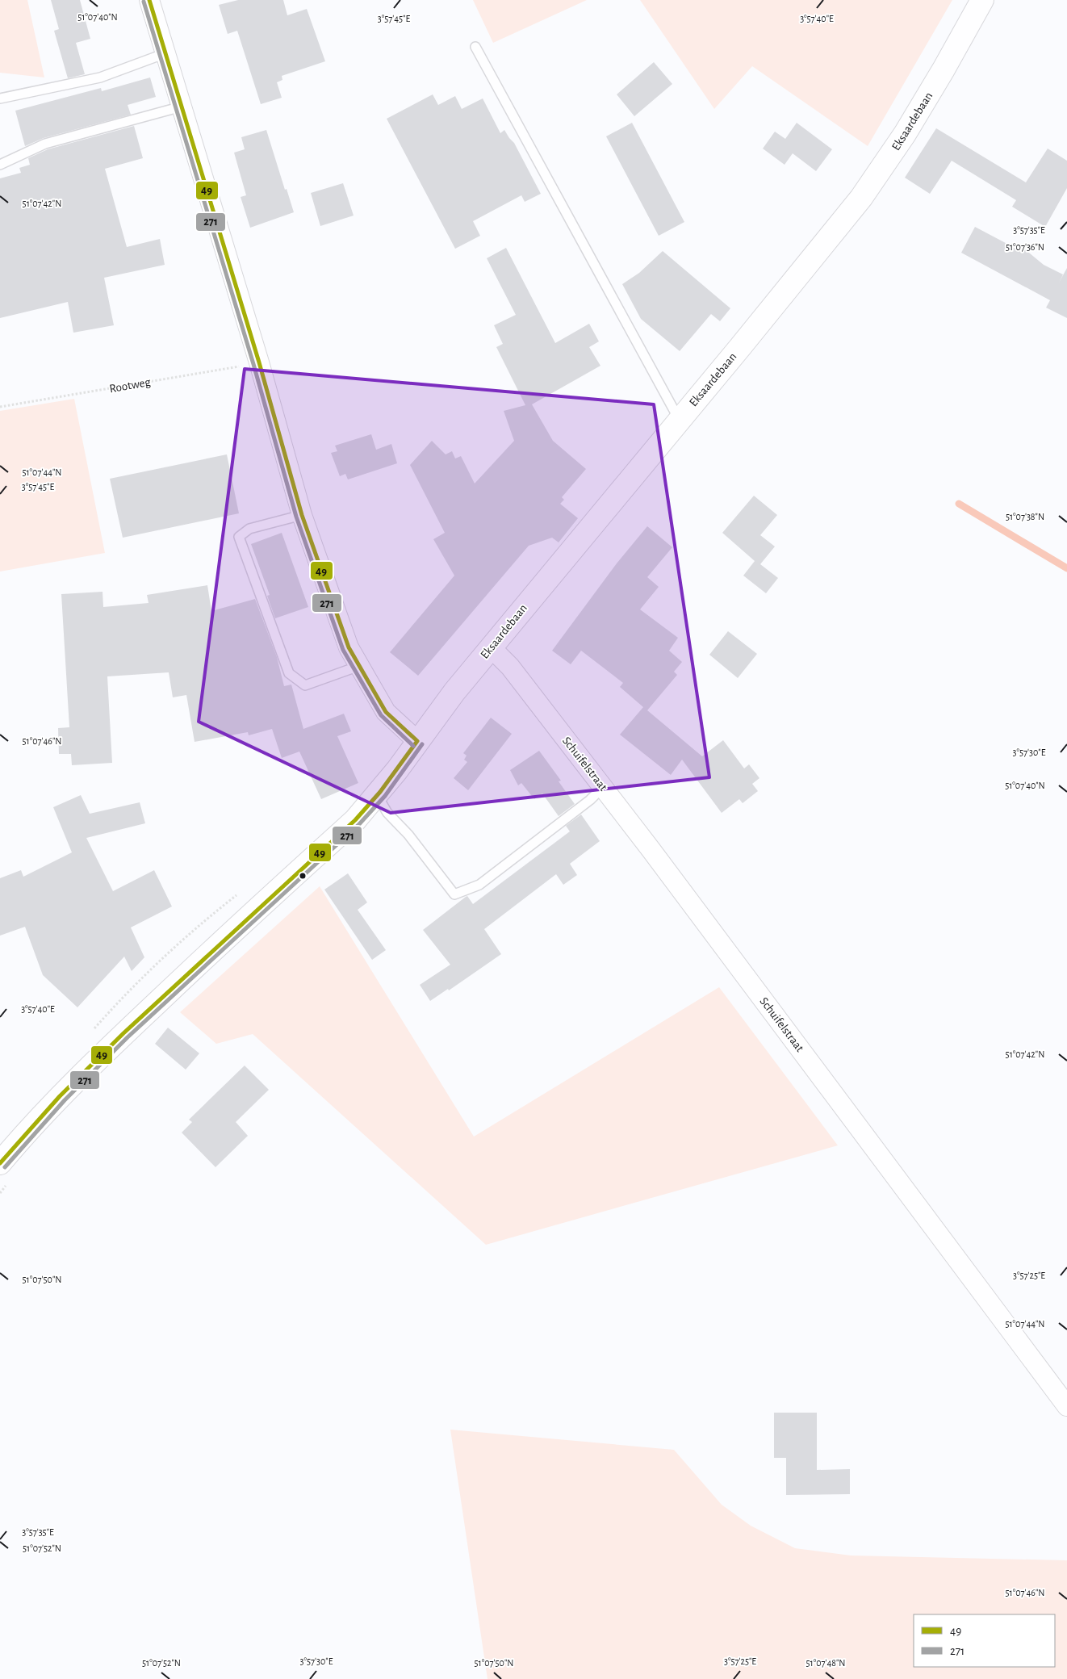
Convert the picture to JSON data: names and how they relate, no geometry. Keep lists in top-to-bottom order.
{
  "streets": {
    "main road": ["Eksaardebaan"],
    "street": ["Schuifelstraat"],
    "path": ["Rootweg"]
  },
  "crossings": [
    ["Eksaardebaan", "Schuifelstraat"]
  ],
  "lines": ["transit line 49", "transit line 271"],
  "legend": ["49", "271"],
  "coordinates": [
    "51°07'40\"N",
    "3°57'45\"E",
    "3°57'40\"E",
    "51°07'42\"N",
    "3°57'35\"E",
    "51°07'36\"N",
    "51°07'44\"N",
    "51°07'38\"N",
    "51°07'46\"N",
    "3°57'30\"E",
    "3°57'25\"E",
    "51°07'50\"N",
    "51°07'52\"N",
    "51°07'48\"N"
  ]
}
